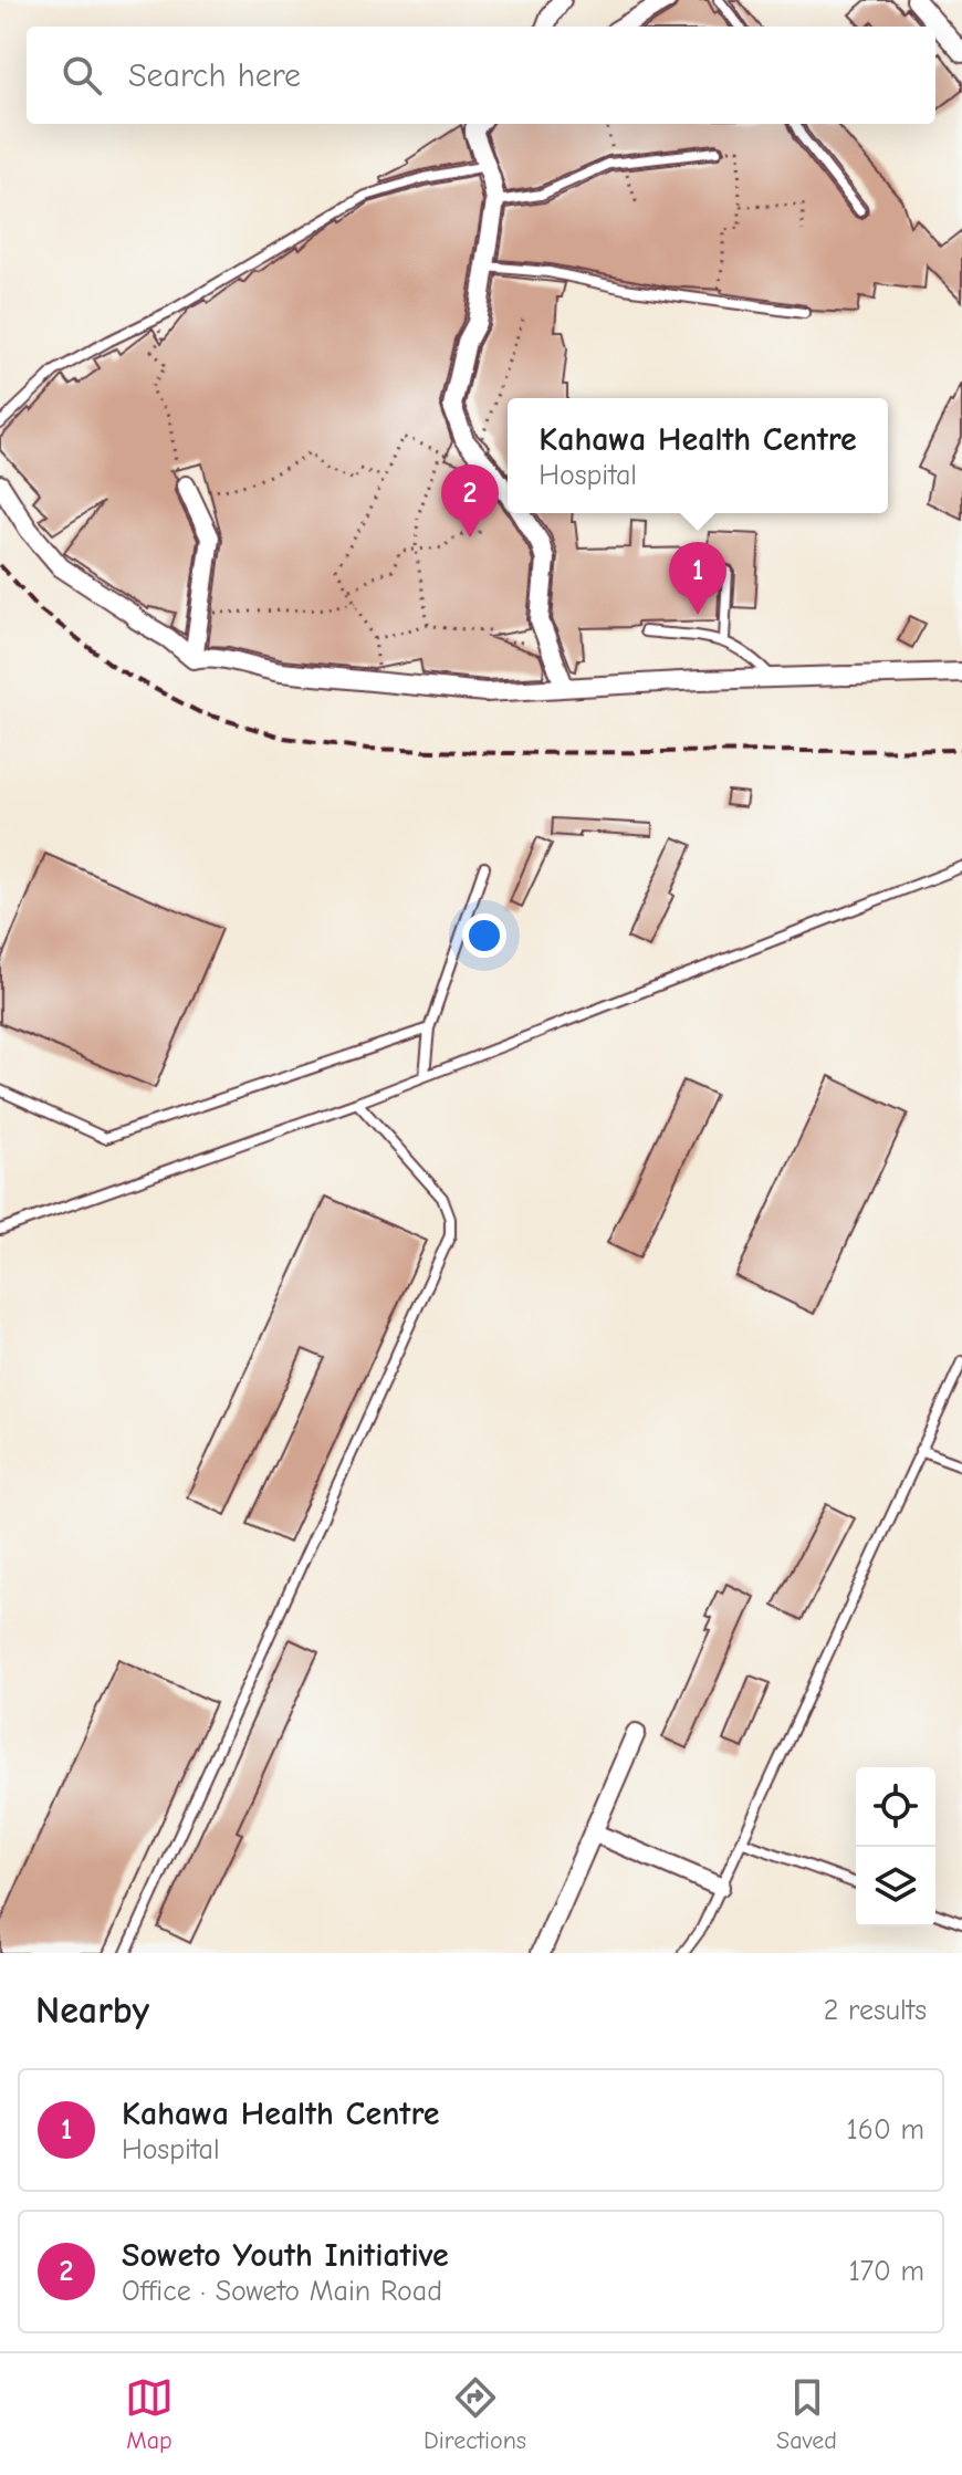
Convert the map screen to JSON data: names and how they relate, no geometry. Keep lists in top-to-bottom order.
{
  "page": {
    "search": "Search here",
    "popup": ["Kahawa Health Centre", "Hospital"],
    "pins": ["2", "1"],
    "heading": ["Nearby", "2 results"],
    "list": [
      {
        "mark": "1",
        "name": "Kahawa Health Centre",
        "note": "Hospital",
        "value": "160 m"
      },
      {
        "mark": "2",
        "name": "Soweto Youth Initiative",
        "note": "Office · Soweto Main Road",
        "value": "170 m"
      }
    ],
    "nav": ["Map", "Directions", "Saved"]
  }
}
